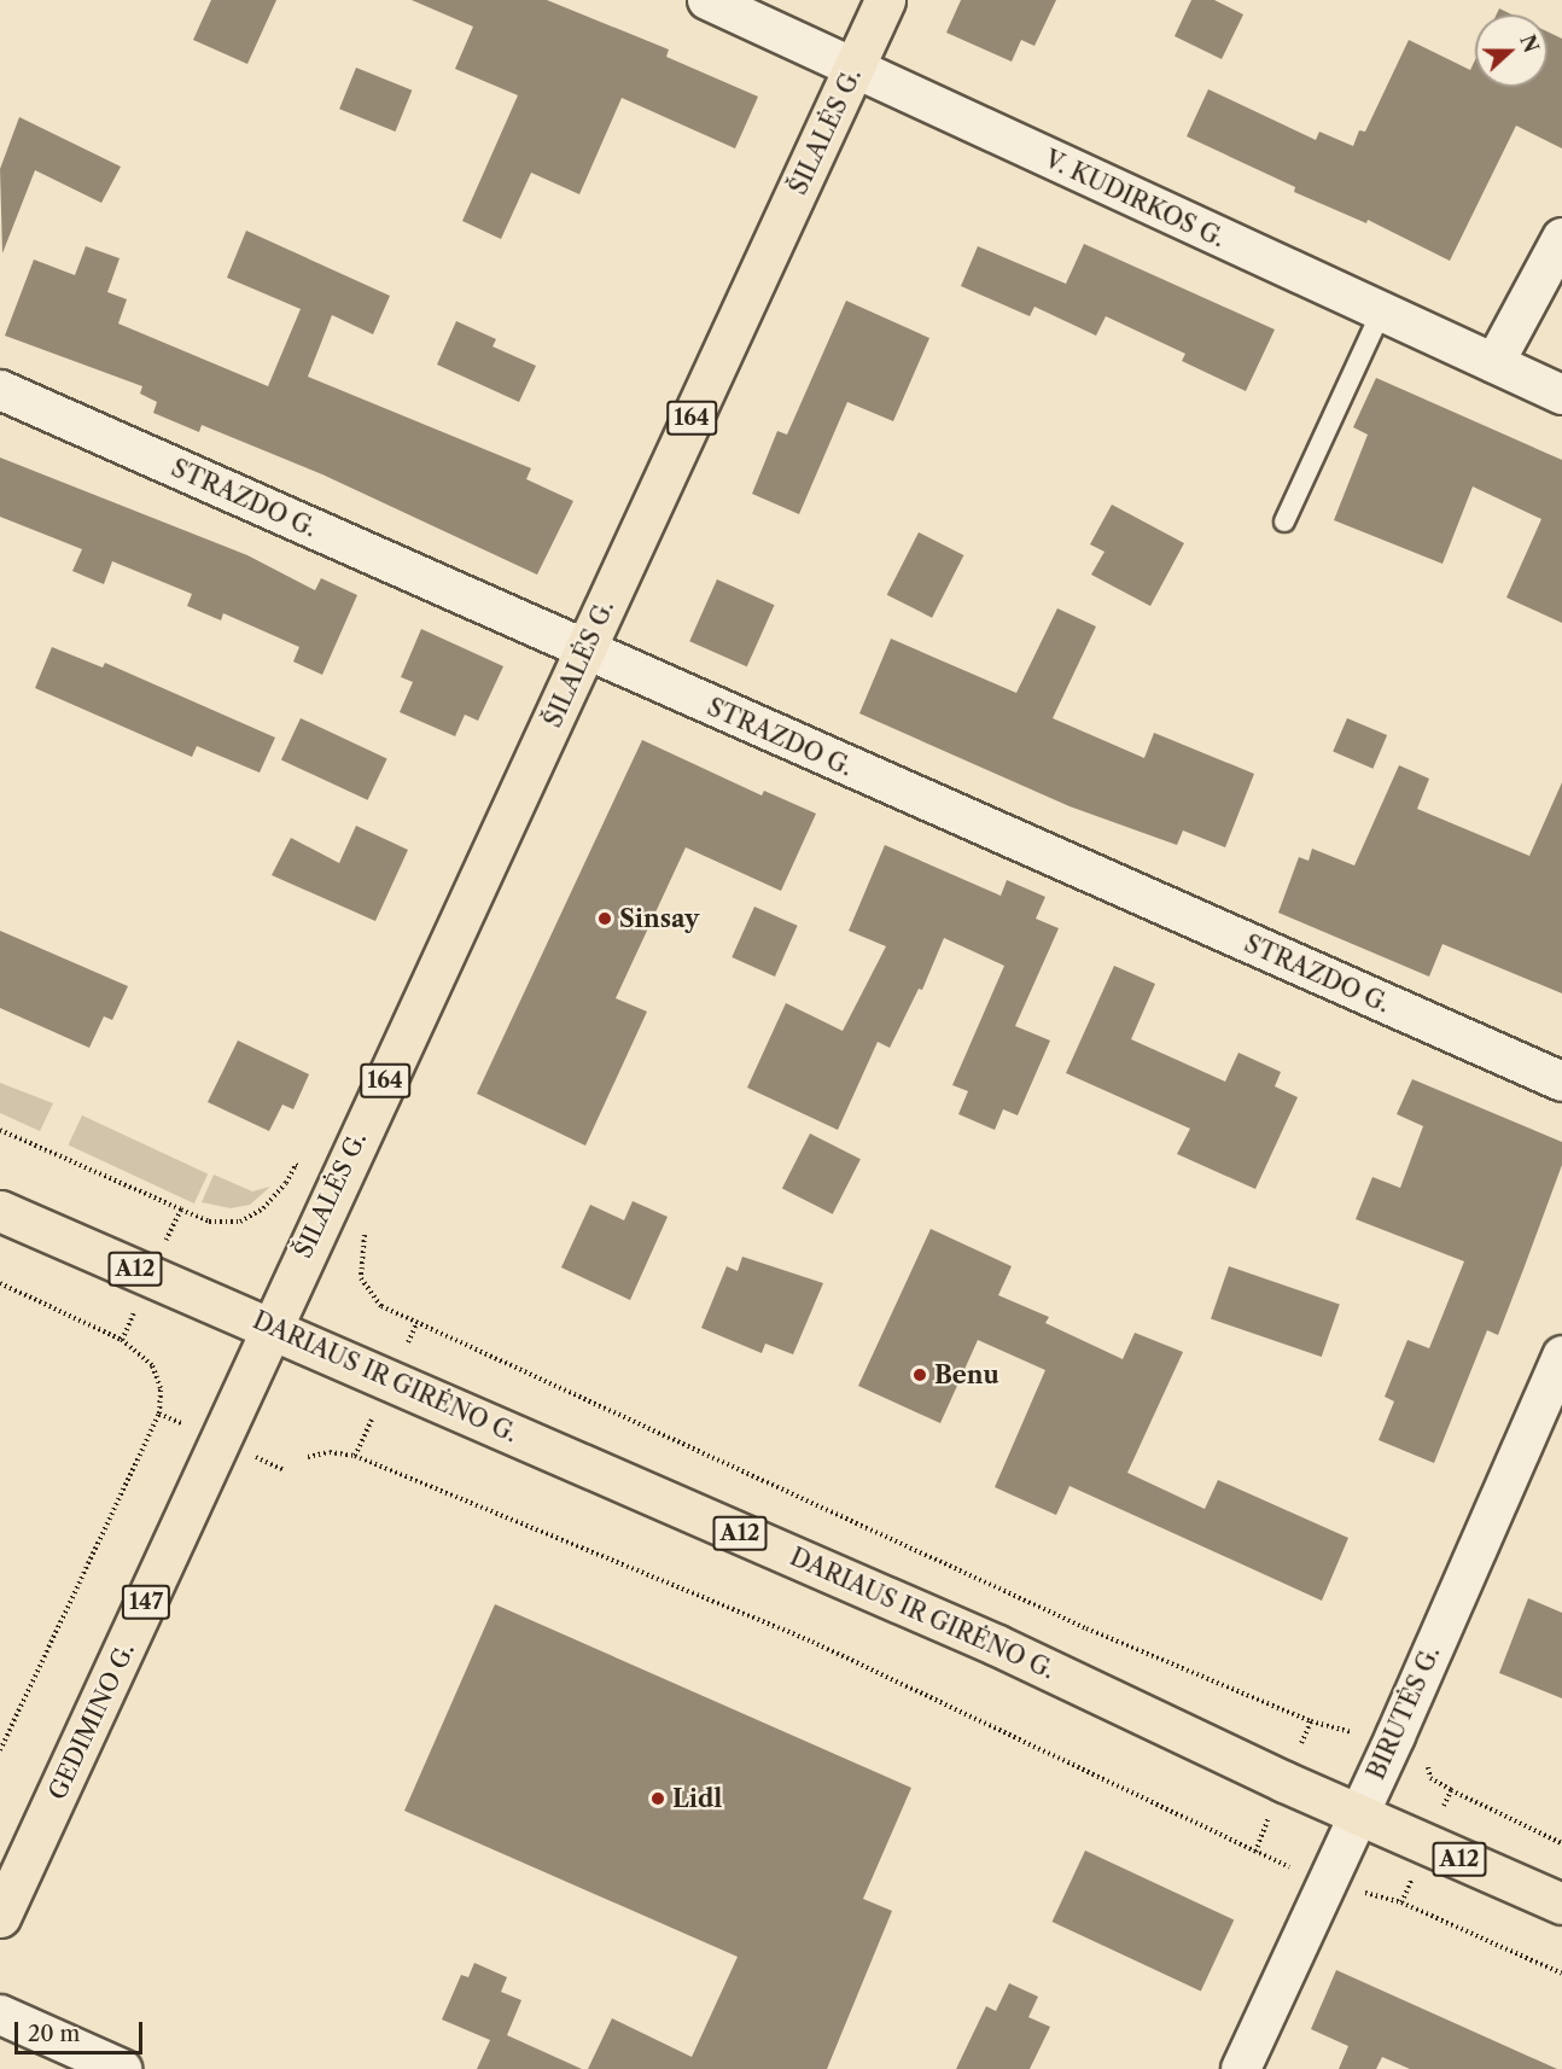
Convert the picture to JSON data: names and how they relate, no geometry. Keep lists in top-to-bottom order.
{
  "streets": {
    "main road": [
      "ŠILALĖS G.",
      "164",
      "A12",
      "DARIAUS IR GIRĖNO G.",
      "147",
      "GEDIMINO G."
    ],
    "street": ["V. KUDIRKOS G.", "STRAZDO G.", "BIRUTĖS G."]
  },
  "crossings": [
    ["ŠILALĖS G.", "V. KUDIRKOS G."],
    ["ŠILALĖS G.", "STRAZDO G."],
    ["ŠILALĖS G.", "DARIAUS IR GIRĖNO G."],
    ["ŠILALĖS G.", "GEDIMINO G."],
    ["DARIAUS IR GIRĖNO G.", "BIRUTĖS G."],
    ["DARIAUS IR GIRĖNO G.", "GEDIMINO G."]
  ],
  "places": ["Sinsay", "Benu", "Lidl"],
  "scale_bar": "20 m",
  "north": "right"
}
